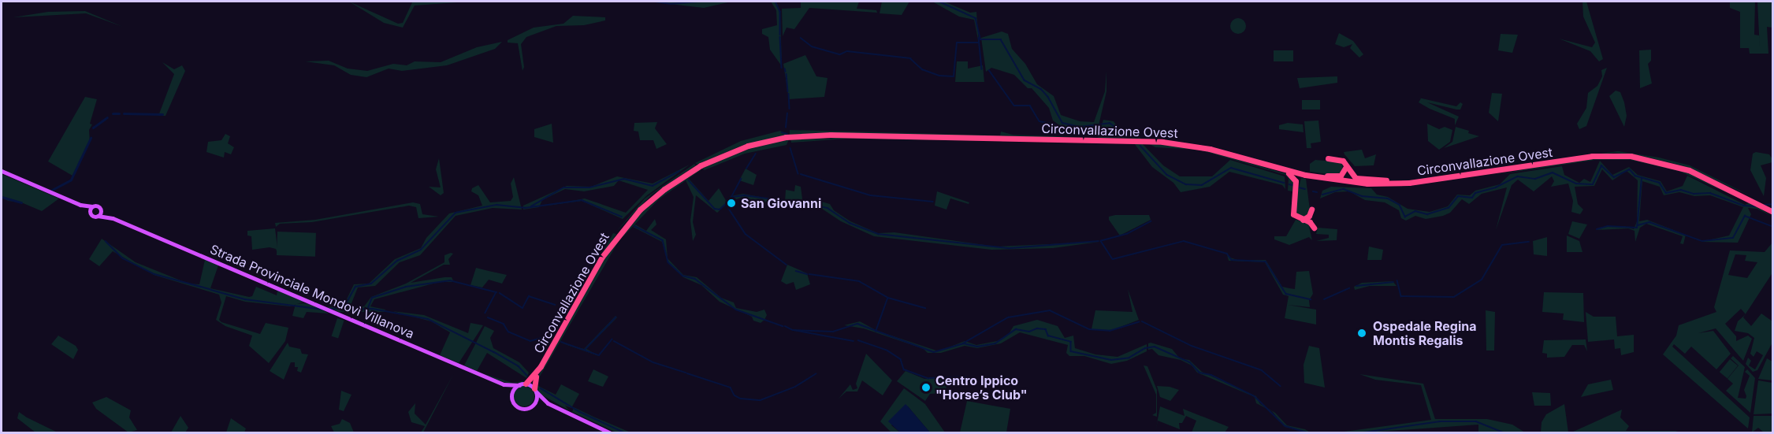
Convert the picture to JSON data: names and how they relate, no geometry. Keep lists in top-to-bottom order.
{
  "streets": {
    "highway": ["Circonvallazione Ovest"],
    "main road": ["Strada Provinciale Mondovì Villanova"]
  },
  "places": ["San Giovanni", "Ospedale Regina Montis Regalis", "Centro Ippico \"Horse’s Club\""]
}
